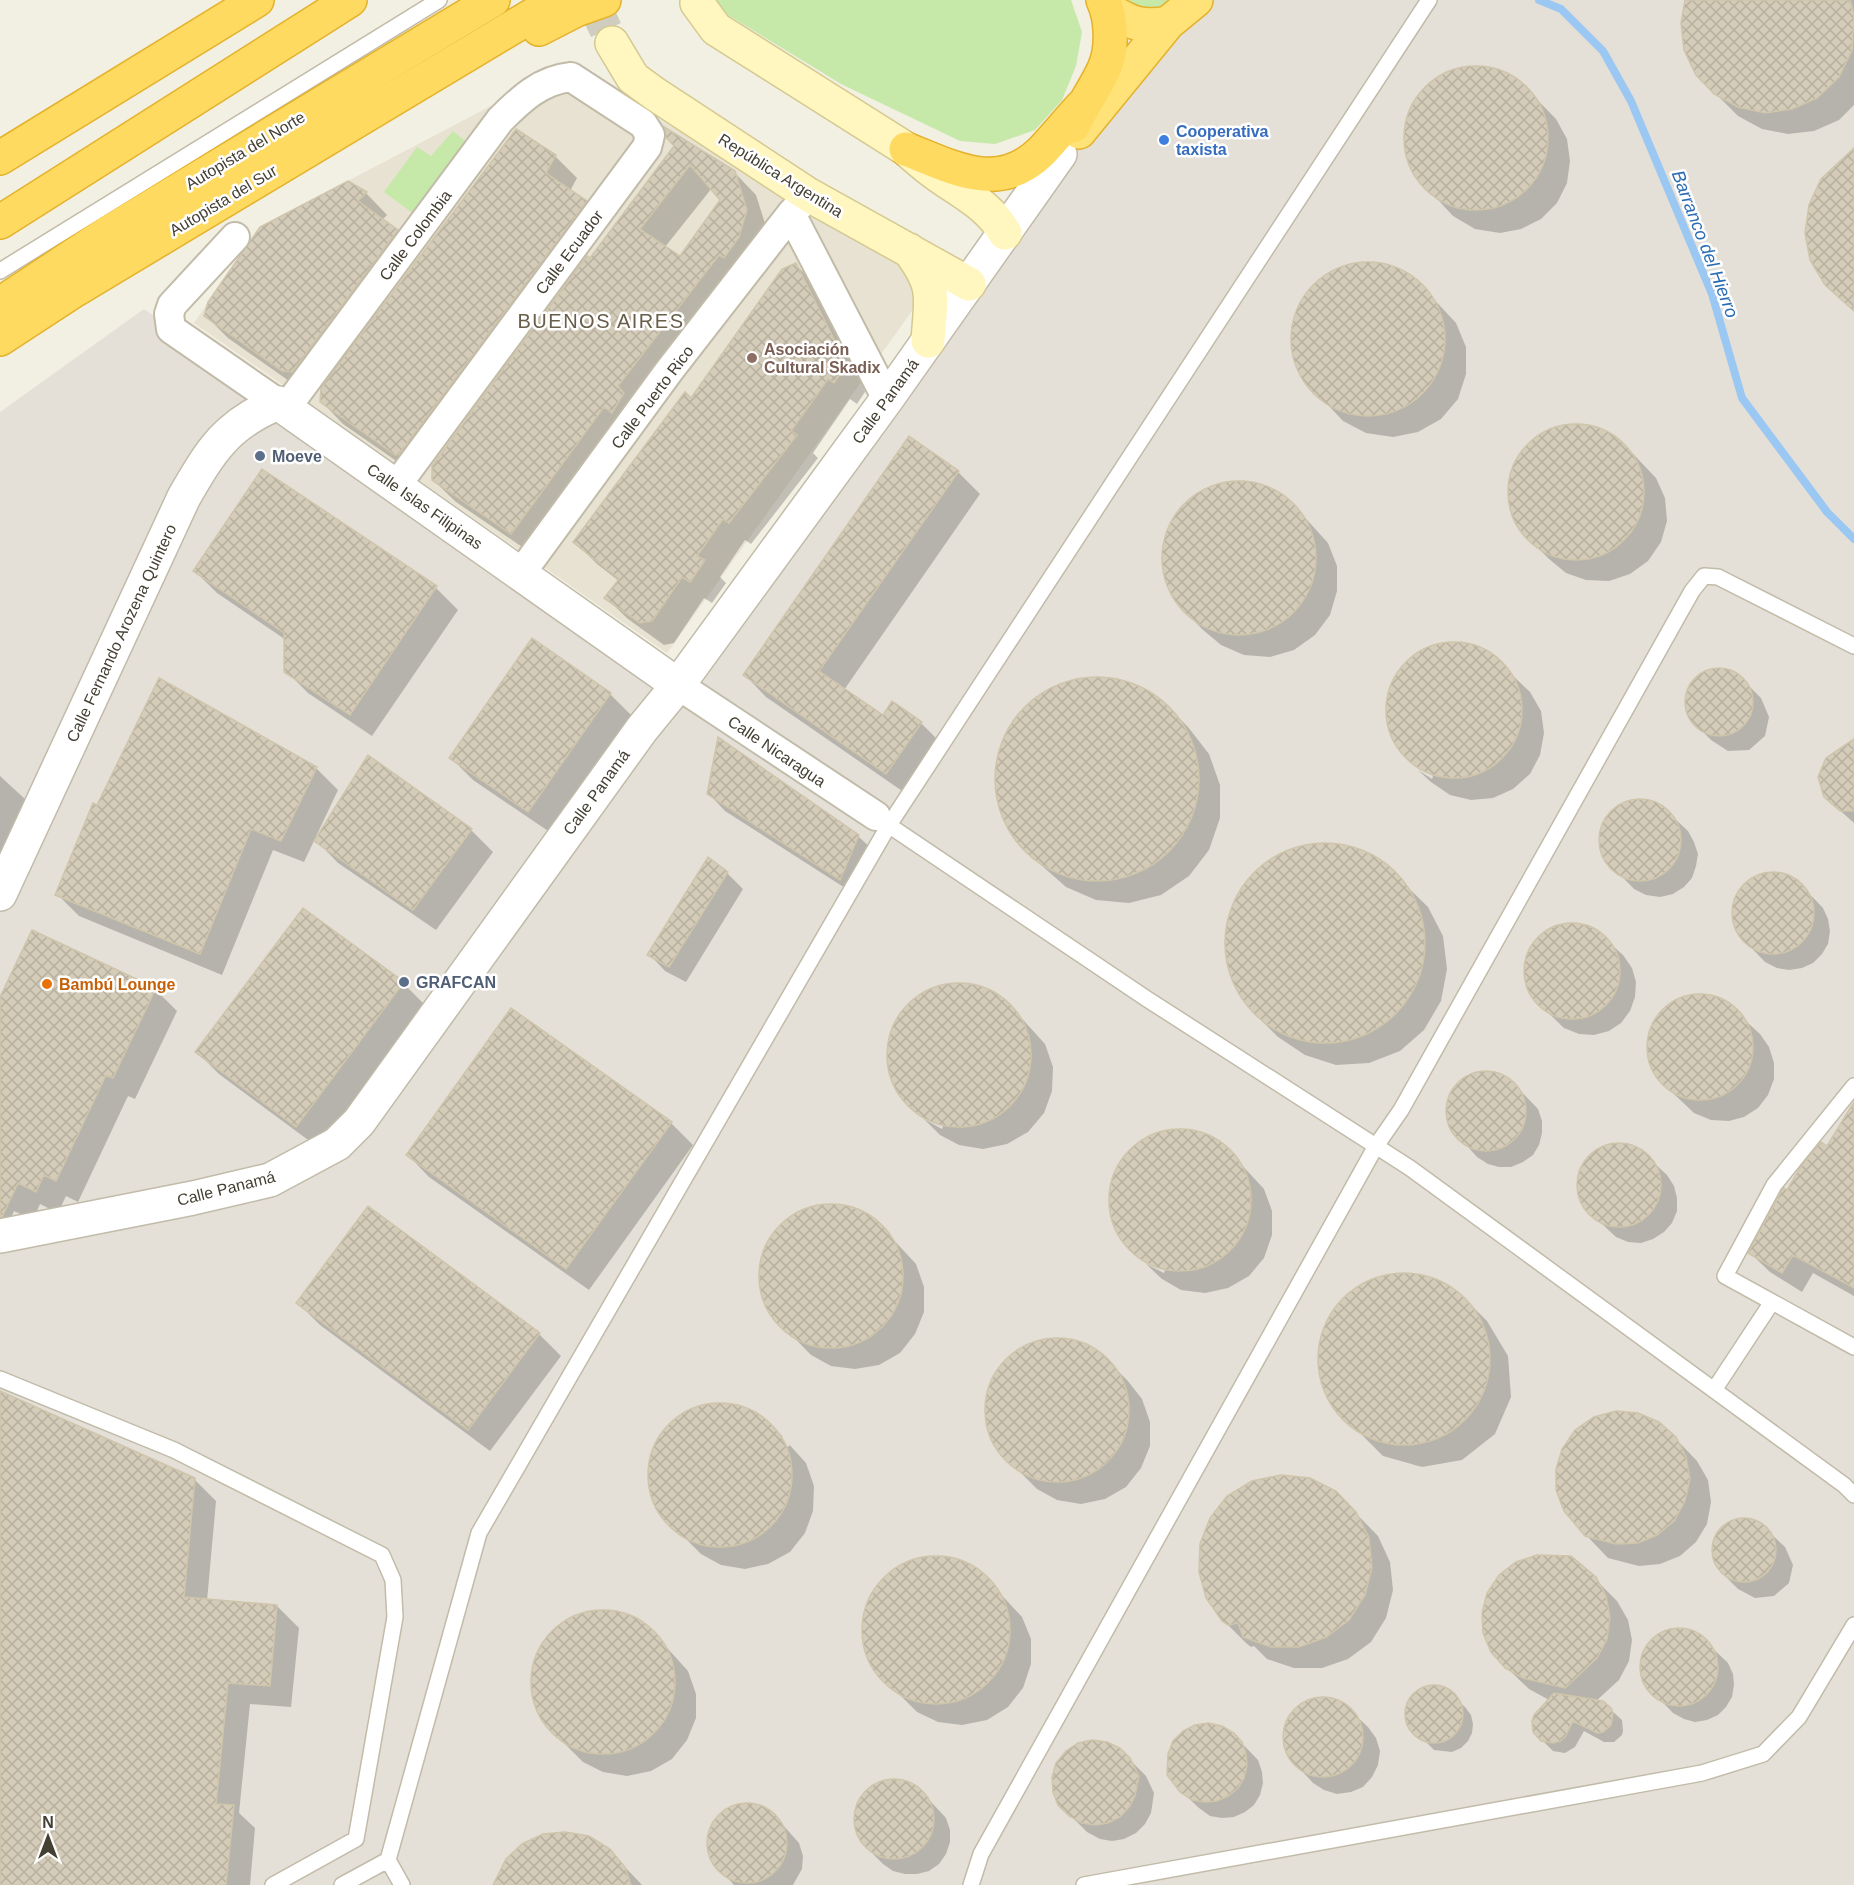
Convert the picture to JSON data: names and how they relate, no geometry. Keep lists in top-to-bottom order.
{
  "streets": {
    "highway": ["Autopista del Norte", "Autopista del Sur"],
    "main road": ["República Argentina"],
    "street": [
      "Calle Colombia",
      "Calle Ecuador",
      "Calle Puerto Rico",
      "Calle Panamá",
      "Calle Islas Filipinas",
      "Calle Fernando Arozena Quintero",
      "Calle Nicaragua"
    ]
  },
  "crossings": [
    ["República Argentina", "Calle Puerto Rico"],
    ["República Argentina", "Calle Panamá"],
    ["Calle Colombia", "Calle Ecuador"],
    ["Calle Colombia", "Calle Islas Filipinas"],
    ["Calle Colombia", "Calle Fernando Arozena Quintero"],
    ["Calle Ecuador", "Calle Islas Filipinas"],
    ["Calle Puerto Rico", "Calle Islas Filipinas"],
    ["Calle Panamá", "Calle Islas Filipinas"],
    ["Calle Panamá", "Calle Nicaragua"],
    ["Calle Islas Filipinas", "Calle Fernando Arozena Quintero"],
    ["Calle Islas Filipinas", "Calle Nicaragua"]
  ],
  "districts": ["BUENOS AIRES"],
  "water": ["Barranco del Hierro"],
  "places": [
    "Cooperativa taxista",
    "Asociación Cultural Skadix",
    "Moeve",
    "GRAFCAN",
    "Bambú Lounge"
  ],
  "north": "top"
}
